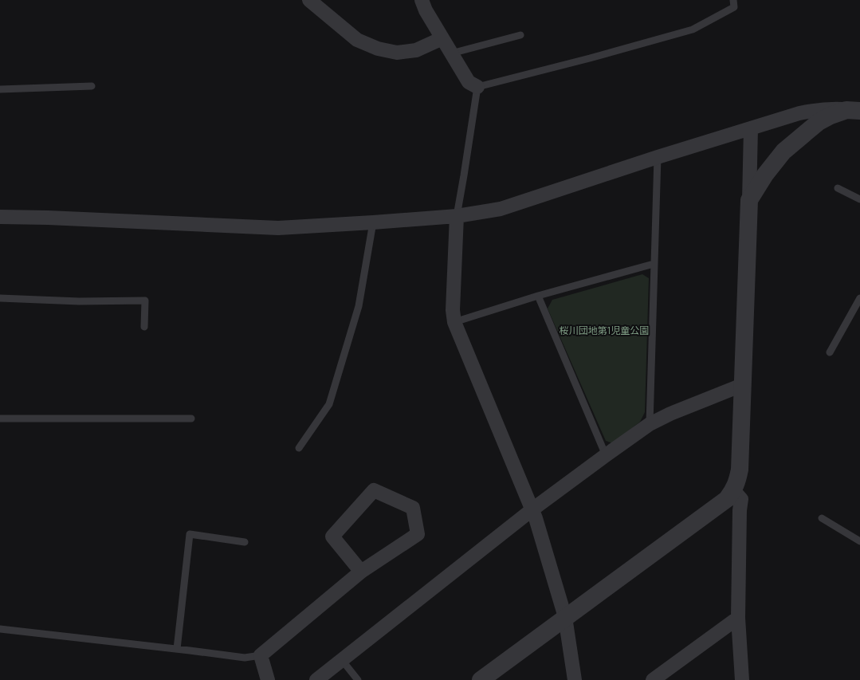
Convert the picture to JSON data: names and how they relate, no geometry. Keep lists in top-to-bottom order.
{
  "parks": ["桜川団地第1児童公園"]
}
